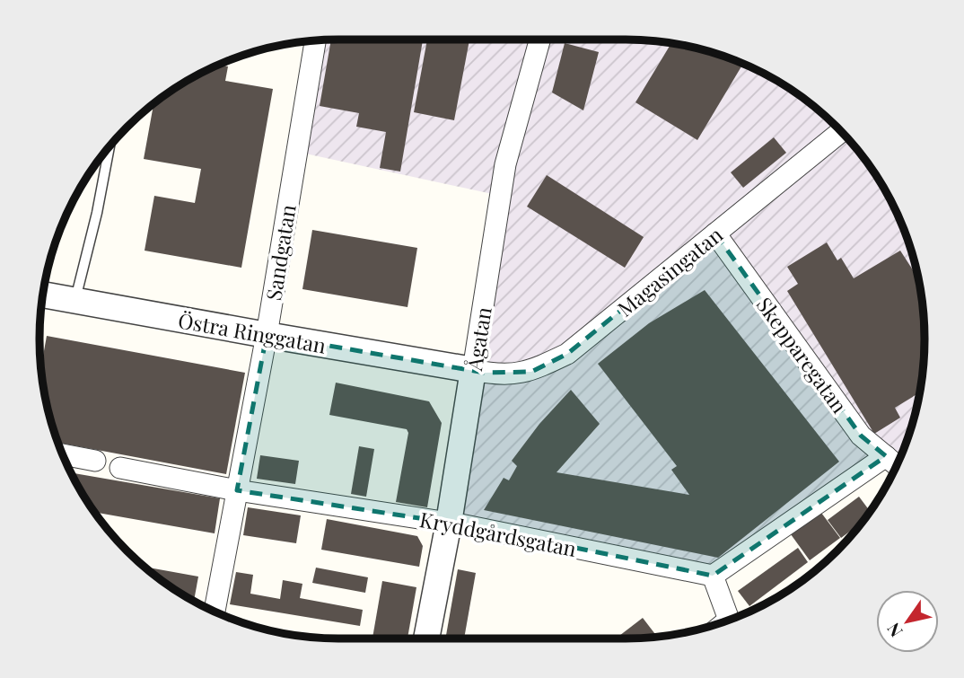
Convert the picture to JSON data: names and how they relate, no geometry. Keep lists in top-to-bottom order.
{
  "streets": {
    "street": [
      "Sandgatan",
      "Magasingatan",
      "Östra Ringgatan",
      "Ågatan",
      "Skepparegatan",
      "Kryddgårdsgatan"
    ]
  },
  "crossings": [
    ["Sandgatan", "Östra Ringgatan"],
    ["Sandgatan", "Kryddgårdsgatan"],
    ["Magasingatan", "Östra Ringgatan"],
    ["Magasingatan", "Ågatan"],
    ["Magasingatan", "Skepparegatan"],
    ["Östra Ringgatan", "Ågatan"],
    ["Ågatan", "Kryddgårdsgatan"]
  ],
  "north": "bottom left"
}
